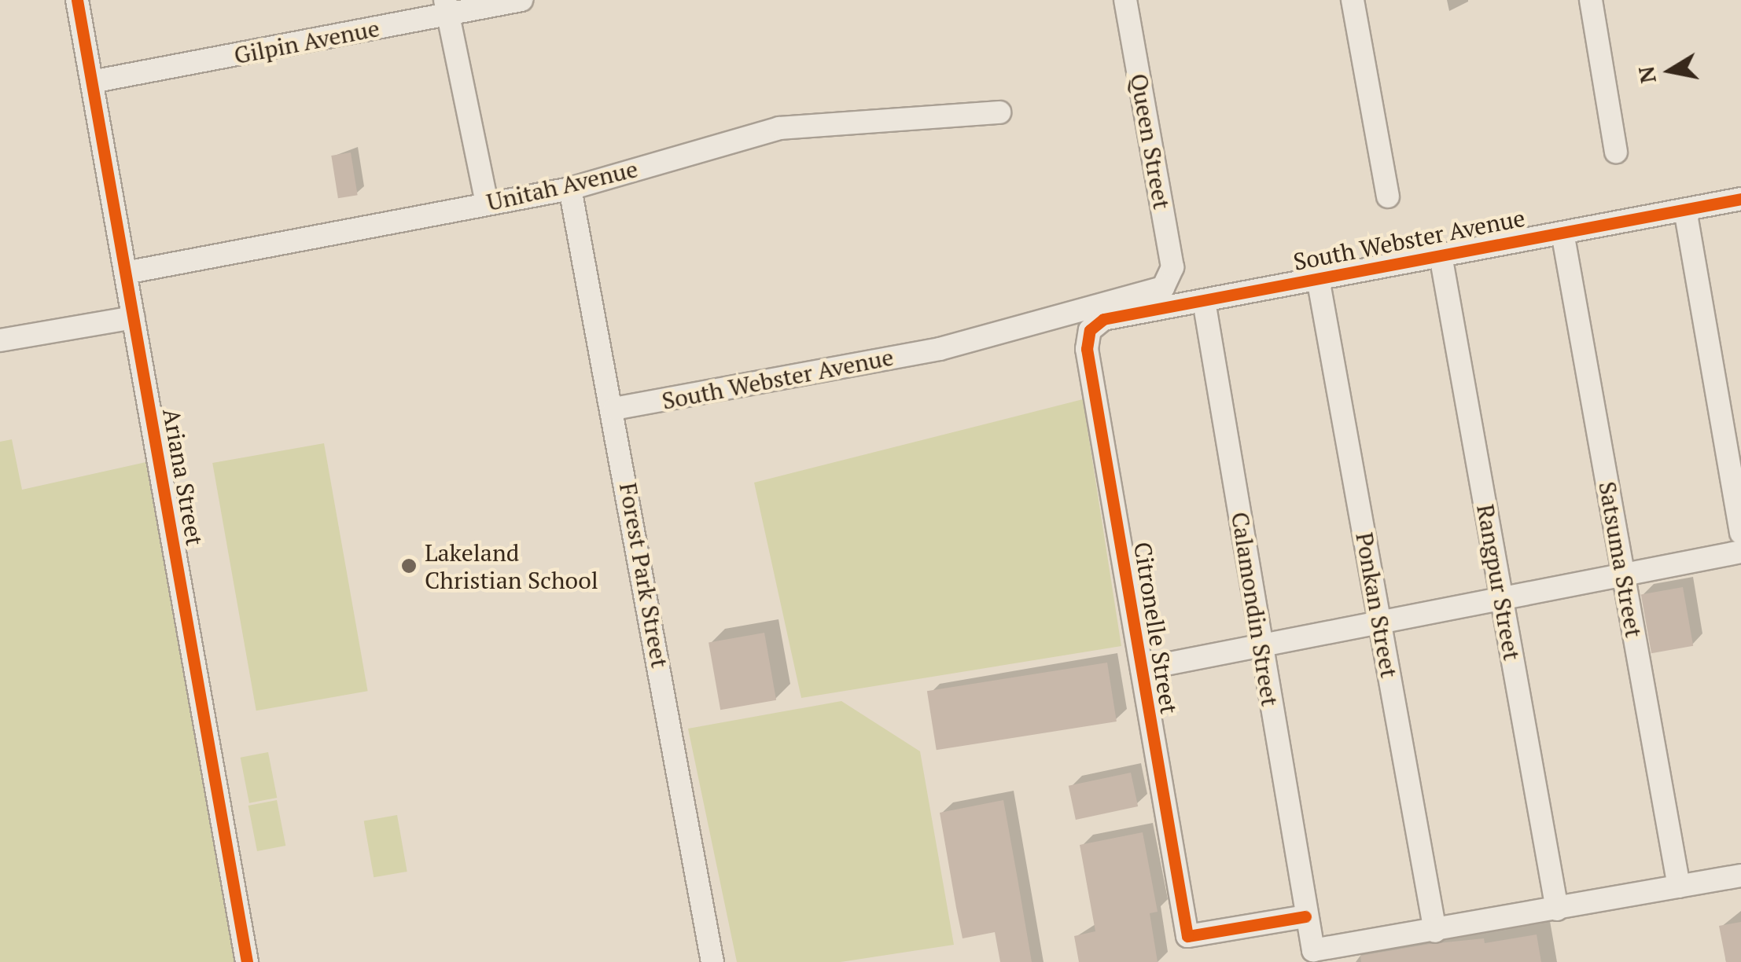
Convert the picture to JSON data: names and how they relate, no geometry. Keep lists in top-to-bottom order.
{
  "streets": {
    "street": [
      "Gilpin Avenue",
      "Queen Street",
      "Unitah Avenue",
      "South Webster Avenue",
      "Ariana Street",
      "Satsuma Street",
      "Forest Park Street",
      "Rangpur Street",
      "Ponkan Street",
      "Calamondin Street",
      "Citronelle Street"
    ]
  },
  "crossings": [
    ["Gilpin Avenue", "Ariana Street"],
    ["Queen Street", "South Webster Avenue"],
    ["Unitah Avenue", "Ariana Street"],
    ["Unitah Avenue", "Forest Park Street"],
    ["South Webster Avenue", "Satsuma Street"],
    ["South Webster Avenue", "Forest Park Street"],
    ["South Webster Avenue", "Rangpur Street"],
    ["South Webster Avenue", "Ponkan Street"],
    ["South Webster Avenue", "Calamondin Street"],
    ["South Webster Avenue", "Citronelle Street"],
    ["Ponkan Street", "Calamondin Street"],
    ["Calamondin Street", "Citronelle Street"]
  ],
  "places": ["Lakeland Christian School"],
  "north": "left"
}
